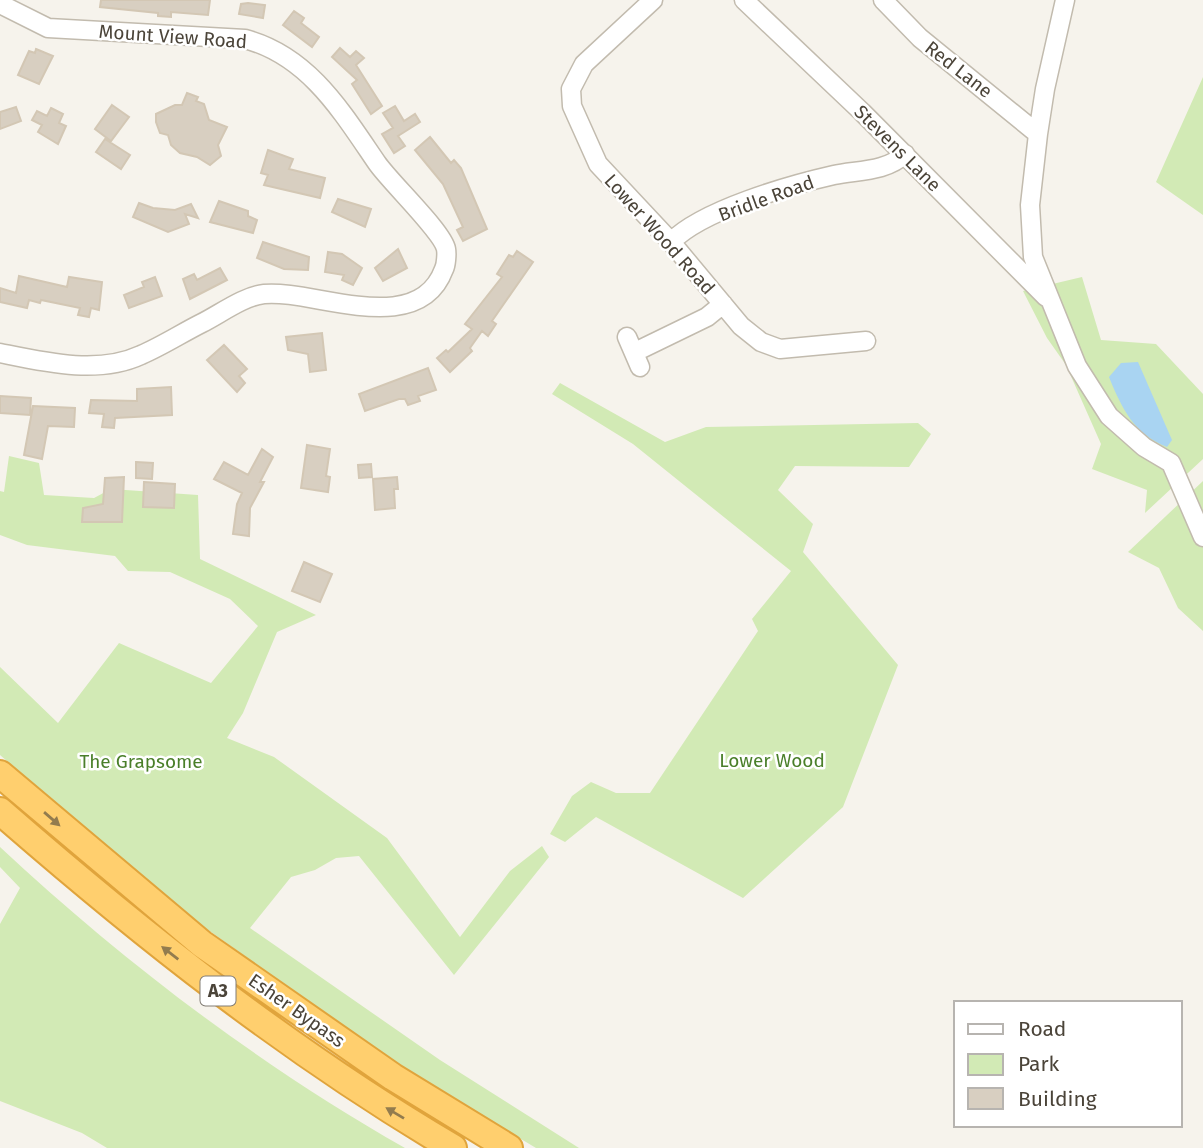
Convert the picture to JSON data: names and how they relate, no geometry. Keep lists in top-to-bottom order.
{
  "streets": {
    "highway": ["A3", "Esher Bypass"],
    "street": [
      "Mount View Road",
      "Red Lane",
      "Stevens Lane",
      "Bridle Road",
      "Lower Wood Road"
    ]
  },
  "crossings": [
    ["Stevens Lane", "Bridle Road"],
    ["Bridle Road", "Lower Wood Road"]
  ],
  "parks": ["Lower Wood", "The Grapsome"],
  "legend": ["Road", "Park", "Building"]
}
